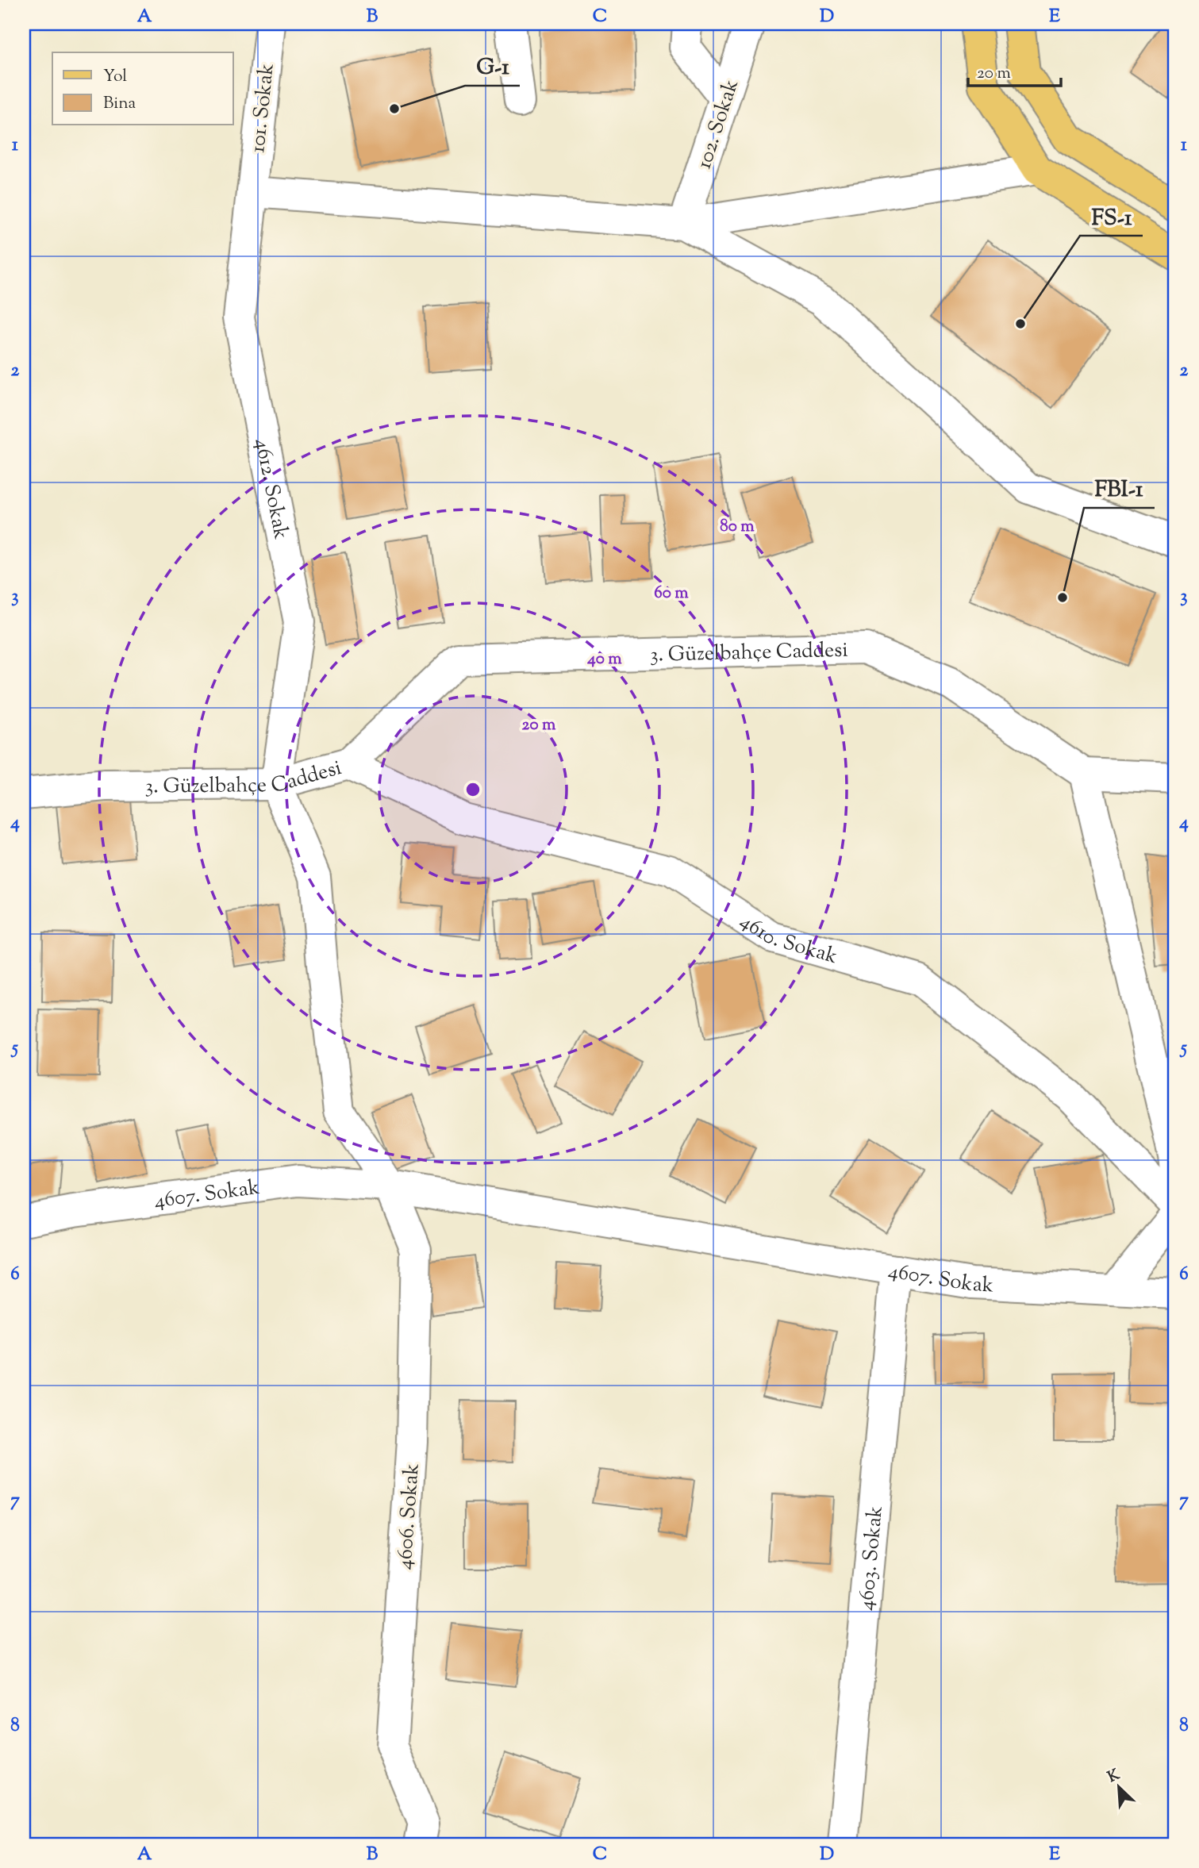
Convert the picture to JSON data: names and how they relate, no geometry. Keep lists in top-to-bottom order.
{
  "streets": {
    "street": [
      "101. Sokak",
      "102. Sokak",
      "4612. Sokak",
      "3. Güzelbahçe Caddesi",
      "4610. Sokak",
      "4607. Sokak",
      "4606. Sokak",
      "4603. Sokak"
    ]
  },
  "crossings": [
    ["101. Sokak", "4612. Sokak"],
    ["4612. Sokak", "3. Güzelbahçe Caddesi"],
    ["4612. Sokak", "4606. Sokak"],
    ["3. Güzelbahçe Caddesi", "4610. Sokak"],
    ["3. Güzelbahçe Caddesi", "4606. Sokak"],
    ["4607. Sokak", "4606. Sokak"],
    ["4607. Sokak", "4603. Sokak"]
  ],
  "places": ["G-1", "FS-1", "FBI-1"],
  "legend": ["Yol", "Bina"],
  "scale_bar": "20 m",
  "north": "top left",
  "grid": {
    "columns": [
      "A",
      "B",
      "C",
      "D",
      "E"
    ],
    "rows": [
      "1",
      "2",
      "3",
      "4",
      "5",
      "6",
      "7",
      "8"
    ]
  },
  "rings": [
    "80 m",
    "60 m",
    "40 m",
    "20 m"
  ]
}
